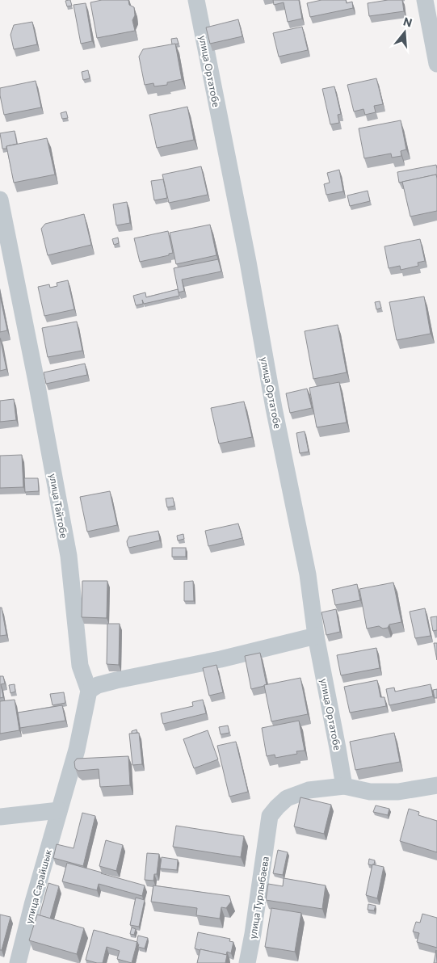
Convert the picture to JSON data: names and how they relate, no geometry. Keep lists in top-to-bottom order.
{
  "streets": {
    "street": [
      "улица Ортатобе",
      "улица Тайтобе",
      "улица Сарайшык",
      "улица Турлыбаева"
    ]
  },
  "crossings": [
    ["улица Ортатобе", "улица Турлыбаева"]
  ],
  "north": "top"
}
